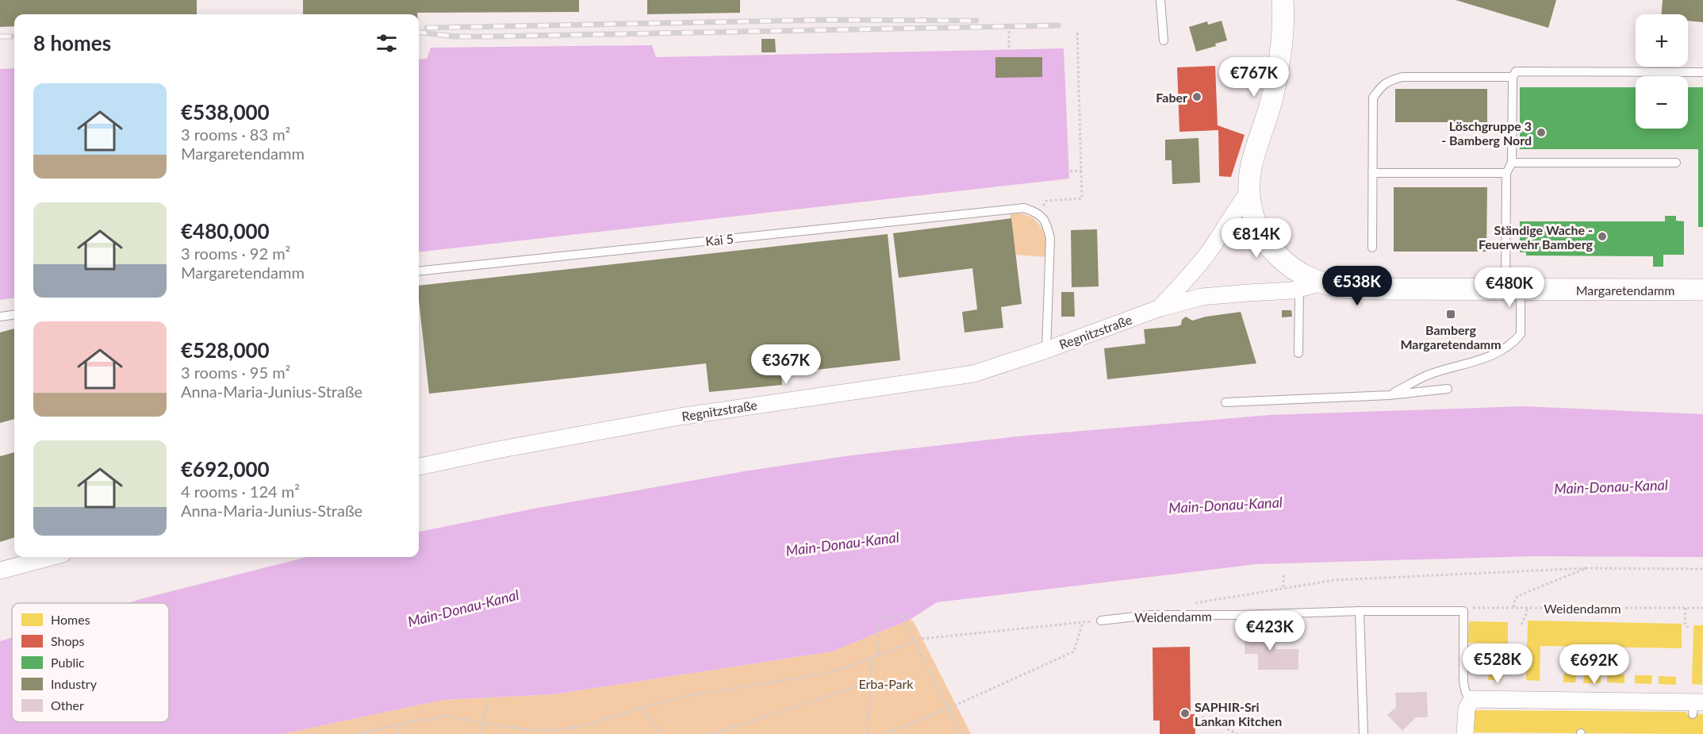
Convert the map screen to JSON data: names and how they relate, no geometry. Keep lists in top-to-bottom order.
{
  "streets": {
    "street": ["Margaretendamm", "Regnitzstraße"],
    "lane": ["Kai 5", "Weidendamm"]
  },
  "crossings": [
    ["Margaretendamm", "Regnitzstraße"]
  ],
  "water": ["Main-Donau-Kanal"],
  "parks": ["Erba-Park"],
  "places": {
    "other": [
      "Faber",
      "Löschgruppe 3 - Bamberg Nord",
      "Ständige Wache - Feuerwehr Bamberg",
      "SAPHIR-Sri Lankan Kitchen"
    ],
    "transit": ["Bamberg Margaretendamm"]
  },
  "legend": [
    "Homes",
    "Shops",
    "Public",
    "Industry",
    "Other"
  ],
  "page": {
    "map_buttons": ["+", "−"],
    "heading": "8 homes",
    "price": [
      "€767K",
      "€814K",
      "€538K",
      "€480K",
      "€367K",
      "€423K",
      "€528K",
      "€692K"
    ],
    "list": [
      {
        "name": "€538,000",
        "note": "3 rooms · 83 m² · Margaretendamm"
      },
      {
        "name": "€480,000",
        "note": "3 rooms · 92 m² · Margaretendamm"
      },
      {
        "name": "€528,000",
        "note": "3 rooms · 95 m² · Anna-Maria-Junius-Straße"
      },
      {
        "name": "€692,000",
        "note": "4 rooms · 124 m² · Anna-Maria-Junius-Straße"
      }
    ]
  }
}
